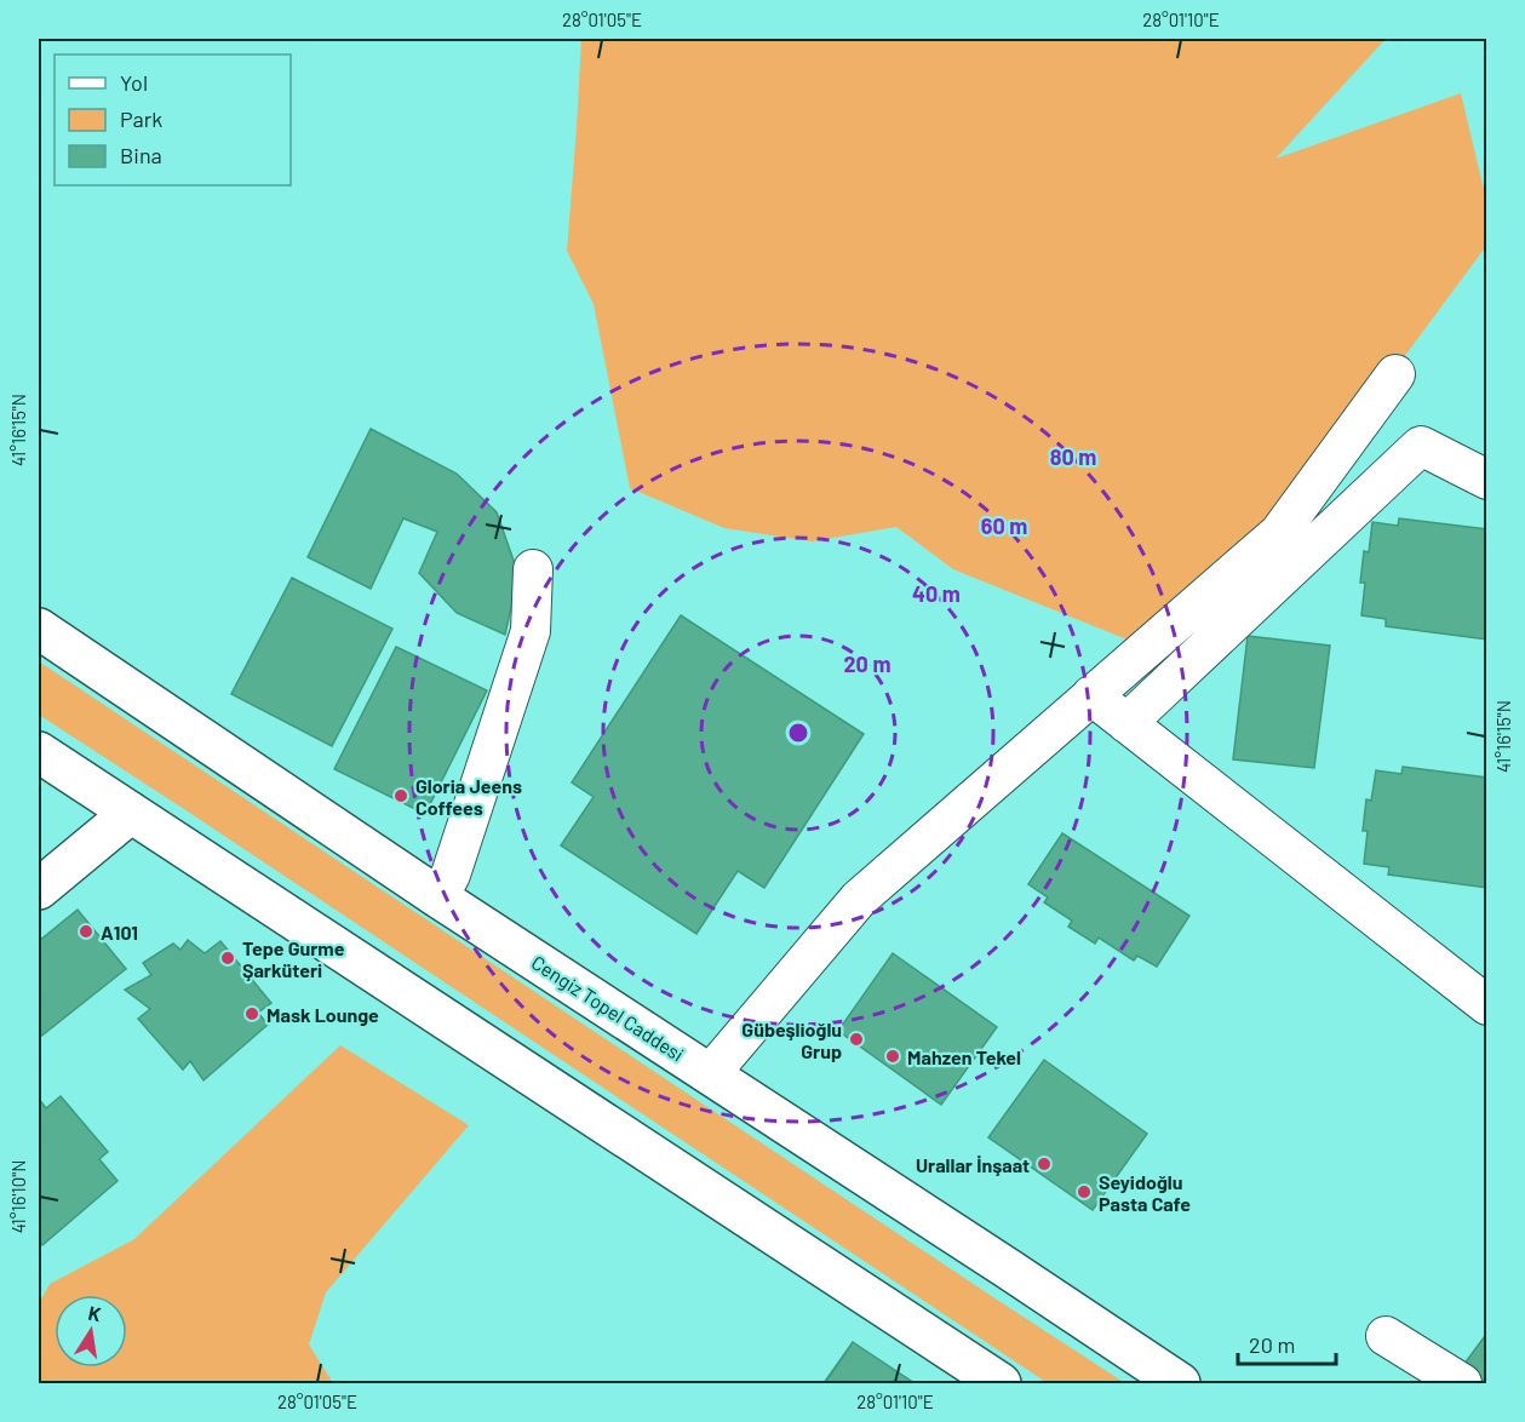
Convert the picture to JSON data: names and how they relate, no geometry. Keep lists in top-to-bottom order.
{
  "streets": {
    "main road": ["Cengiz Topel Caddesi"]
  },
  "places": [
    "Gloria Jeens Coffees",
    "A101",
    "Tepe Gurme Şarküteri",
    "Mask Lounge",
    "Gübeşlioğlu Grup",
    "Mahzen Tekel",
    "Urallar İnşaat",
    "Seyidoğlu Pasta Cafe"
  ],
  "legend": ["Yol", "Park", "Bina"],
  "scale_bar": "20 m",
  "north": "top",
  "coordinates": [
    "28°01'05\"E",
    "28°01'10\"E",
    "41°16'15\"N",
    "41°16'10\"N"
  ],
  "rings": [
    "80 m",
    "60 m",
    "40 m",
    "20 m"
  ]
}
